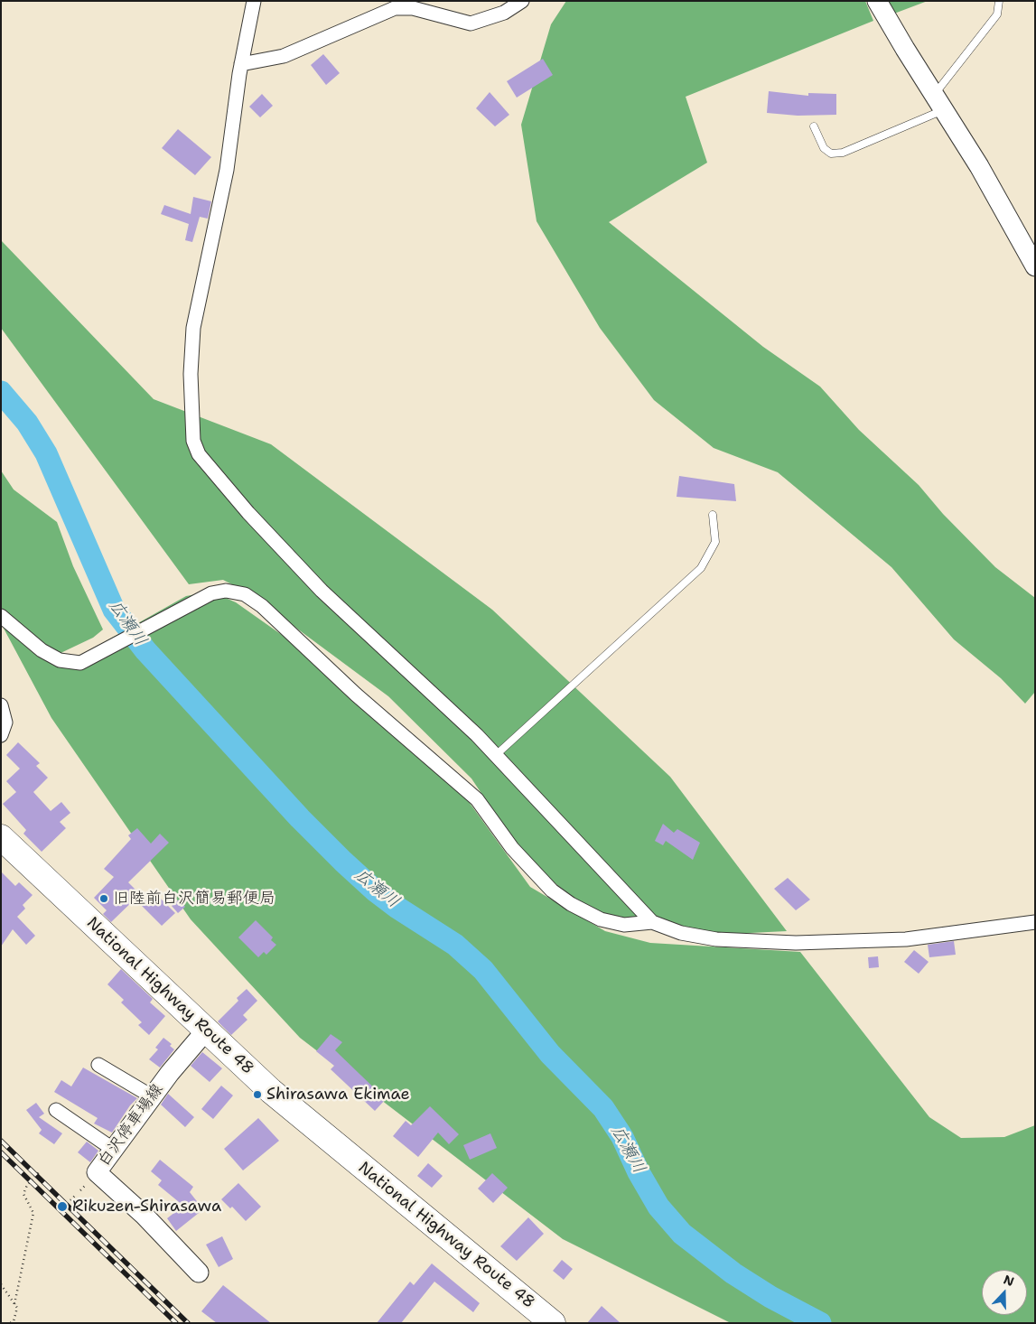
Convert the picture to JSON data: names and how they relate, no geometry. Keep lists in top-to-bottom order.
{
  "streets": {
    "highway": ["National Highway Route 48"],
    "main road": ["白沢停車場線"]
  },
  "crossings": [
    ["National Highway Route 48", "白沢停車場線"]
  ],
  "water": ["広瀬川"],
  "places": ["旧陸前白沢簡易郵便局", "Shirasawa Ekimae", "Rikuzen-Shirasawa"],
  "north": "top"
}
